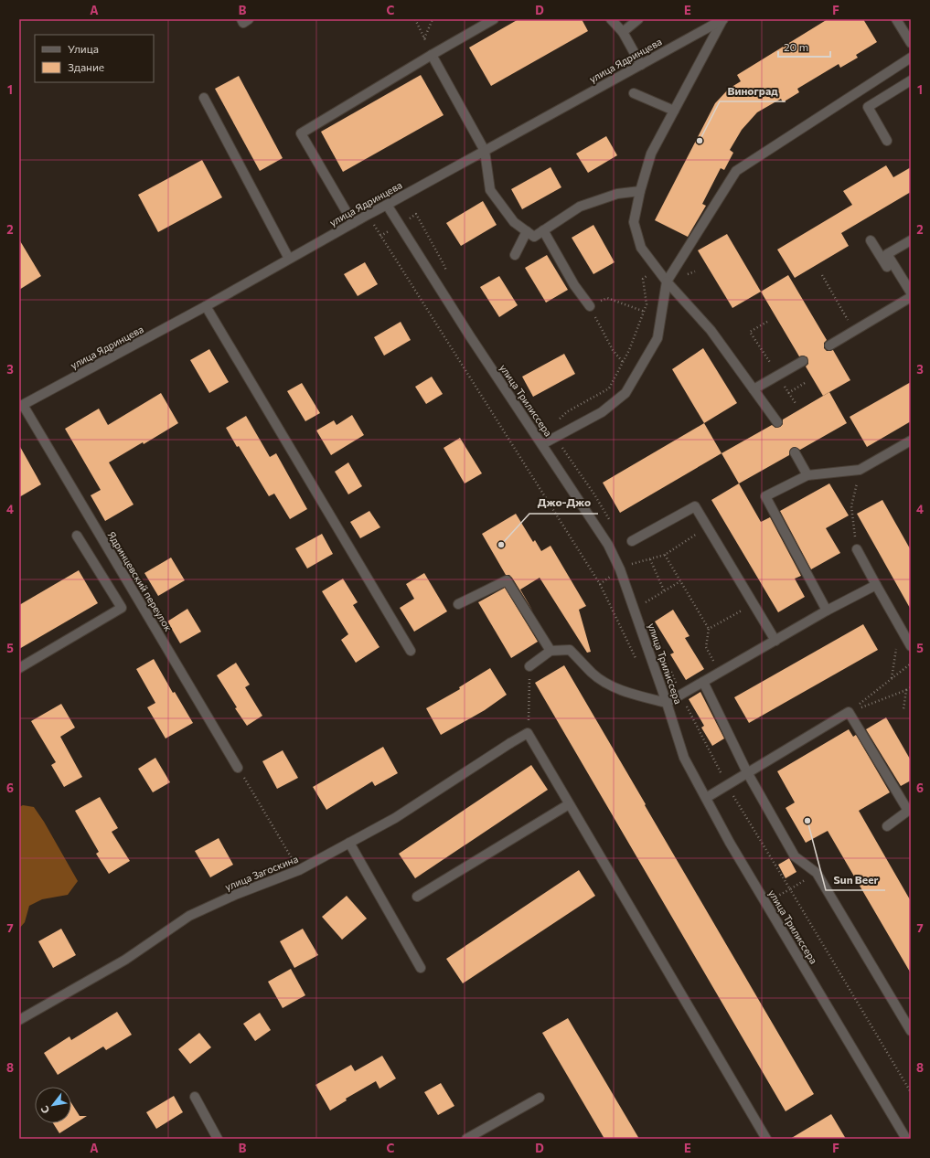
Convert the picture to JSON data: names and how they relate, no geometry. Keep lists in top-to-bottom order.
{
  "streets": {
    "street": [
      "улица Ядринцева",
      "улица Трилиссера",
      "Ядринцевский переулок",
      "улица Загоскина"
    ]
  },
  "crossings": [
    ["улица Ядринцева", "улица Трилиссера"],
    ["улица Ядринцева", "Ядринцевский переулок"]
  ],
  "places": ["Виноград", "Джо-Джо", "Sun Beer"],
  "legend": ["Улица", "Здание"],
  "scale_bar": "20 m",
  "north": "bottom left",
  "grid": {
    "columns": [
      "A",
      "B",
      "C",
      "D",
      "E",
      "F"
    ],
    "rows": [
      "1",
      "2",
      "3",
      "4",
      "5",
      "6",
      "7",
      "8"
    ]
  }
}
